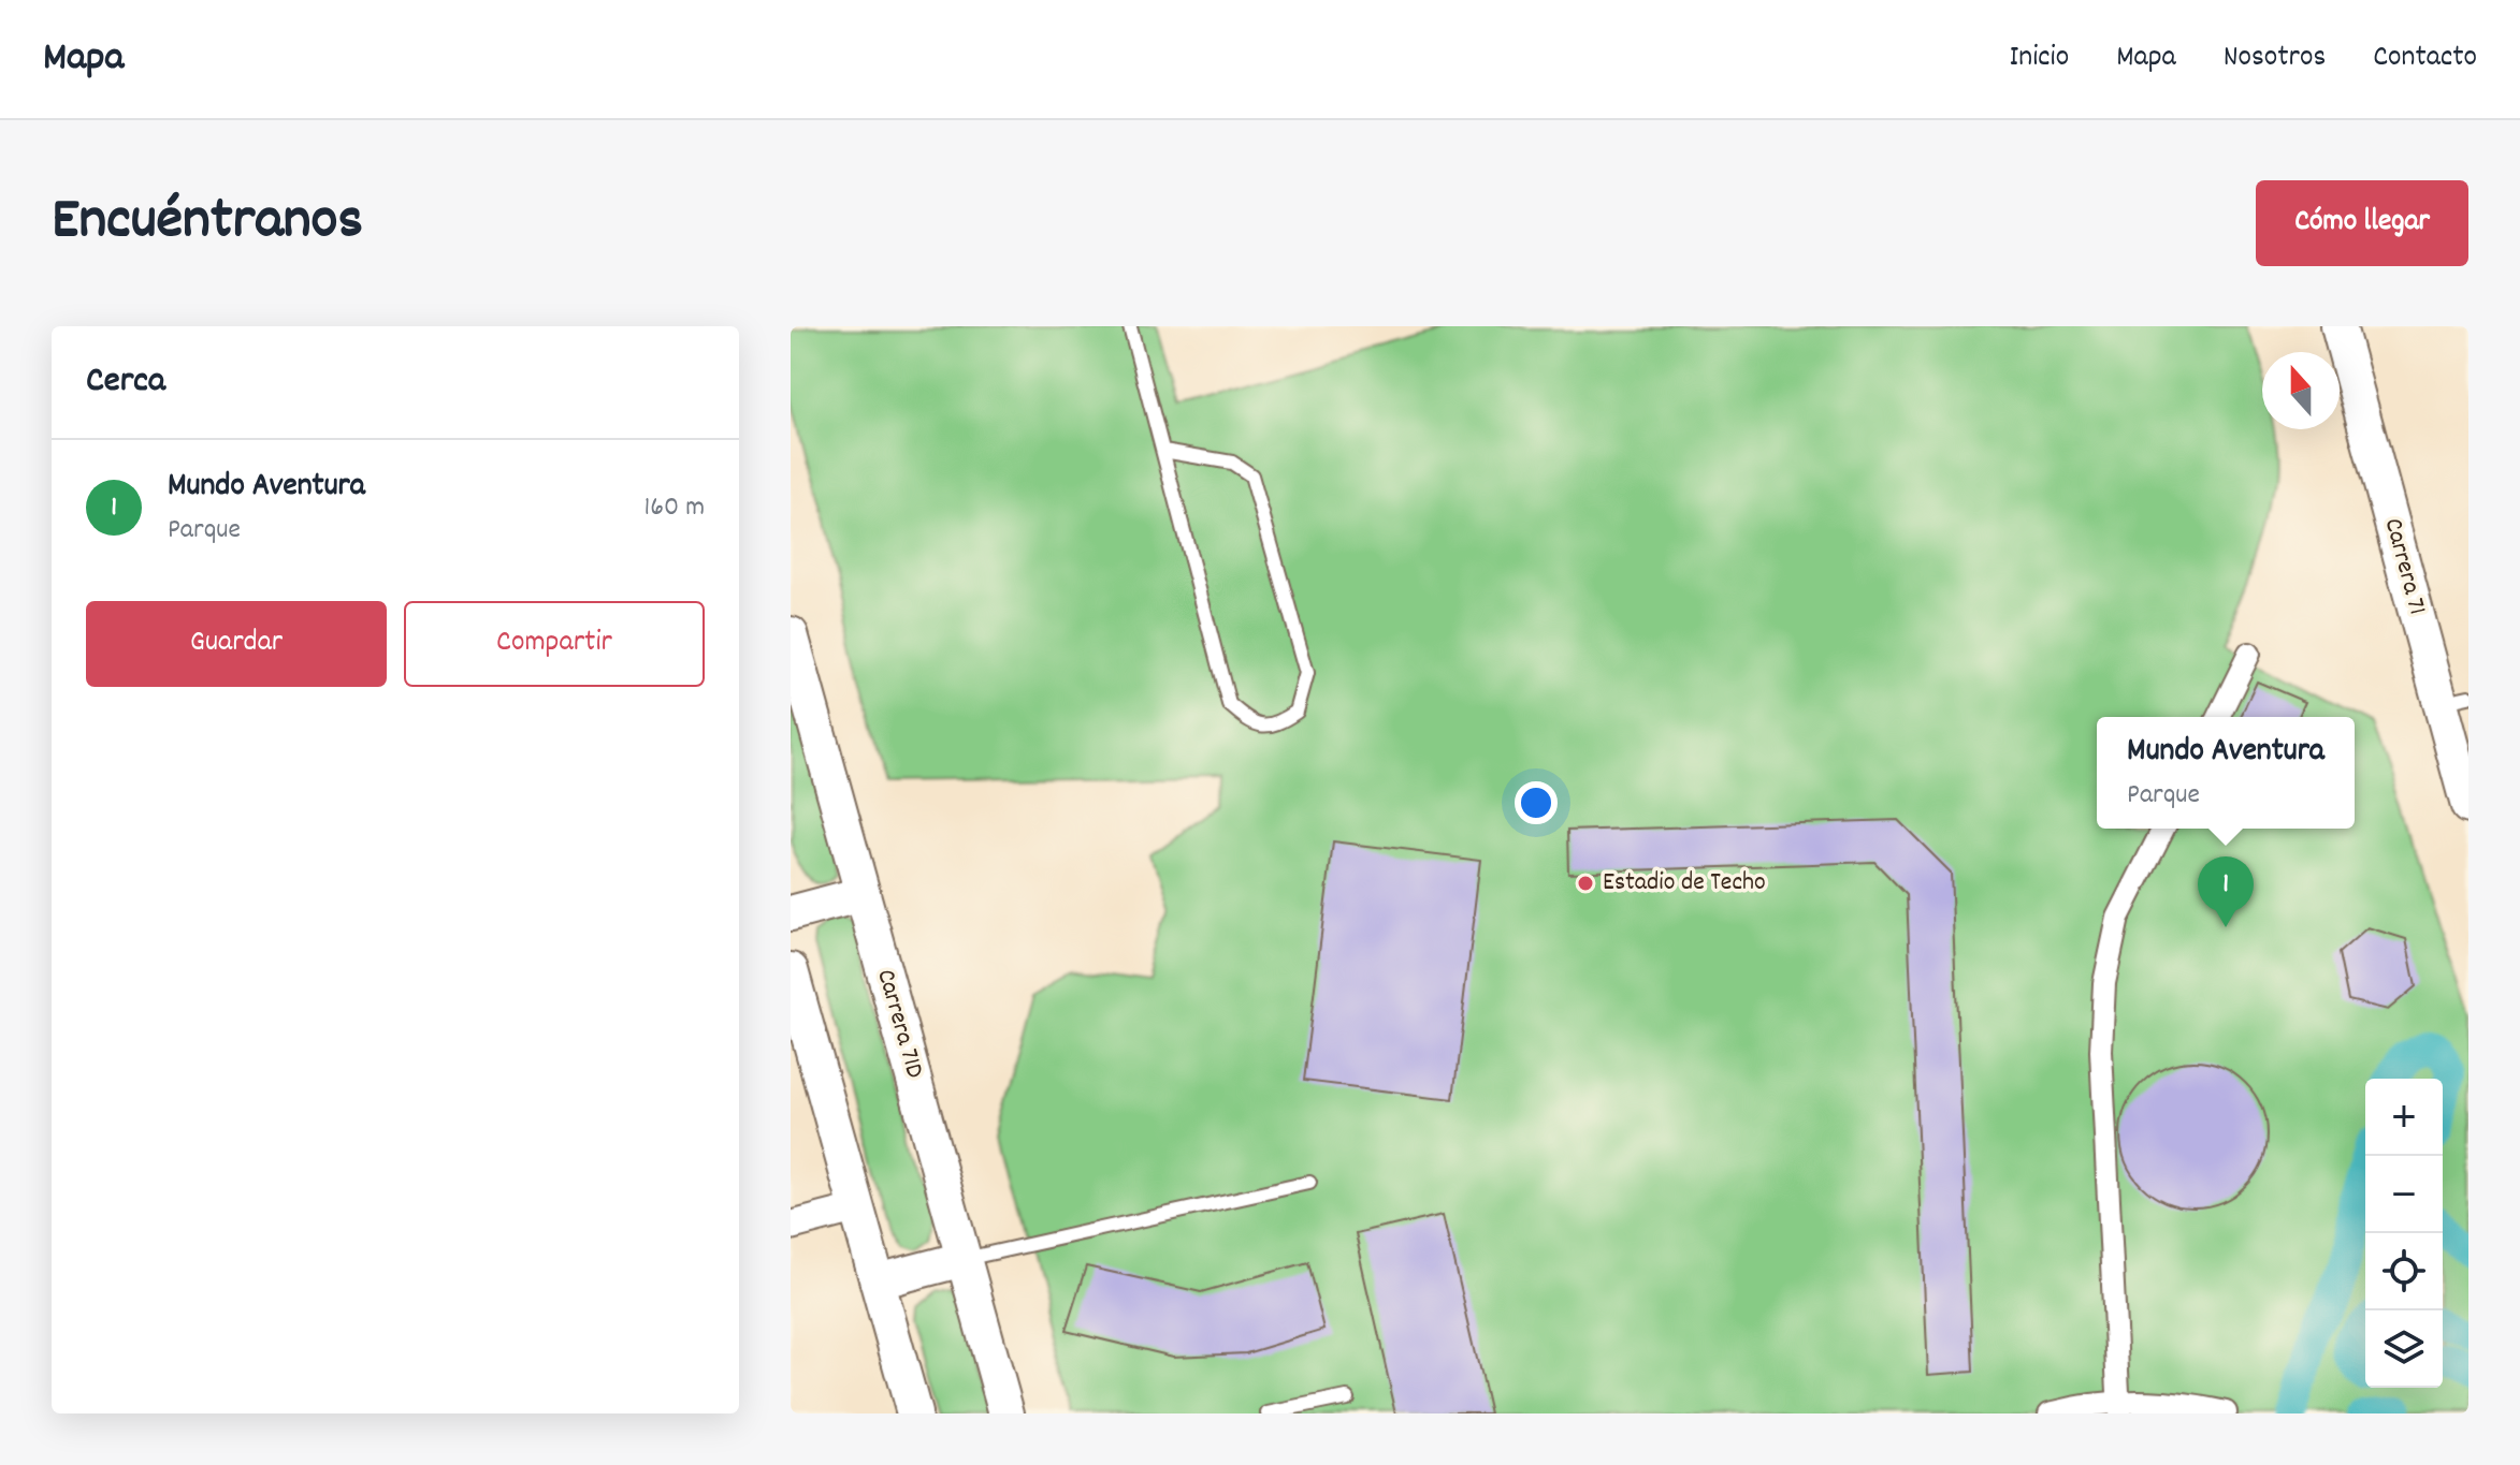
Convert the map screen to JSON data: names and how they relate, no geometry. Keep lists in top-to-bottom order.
{
  "streets": {
    "street": ["Carrera 71", "Carrera 71D"]
  },
  "places": ["Estadio de Techo"],
  "north": "top",
  "page": {
    "header": "Mapa",
    "nav": [
      "Inicio",
      "Mapa",
      "Nosotros",
      "Contacto"
    ],
    "title": "Encuéntranos",
    "buttons": [
      "Cómo llegar",
      ["Guardar", "Compartir"]
    ],
    "heading": "Cerca",
    "list": [
      {
        "mark": "1",
        "name": "Mundo Aventura",
        "note": "Parque",
        "value": "160 m"
      }
    ],
    "popup": ["Mundo Aventura", "Parque"],
    "pins": "1",
    "map_buttons": ["+", "−"]
  }
}
